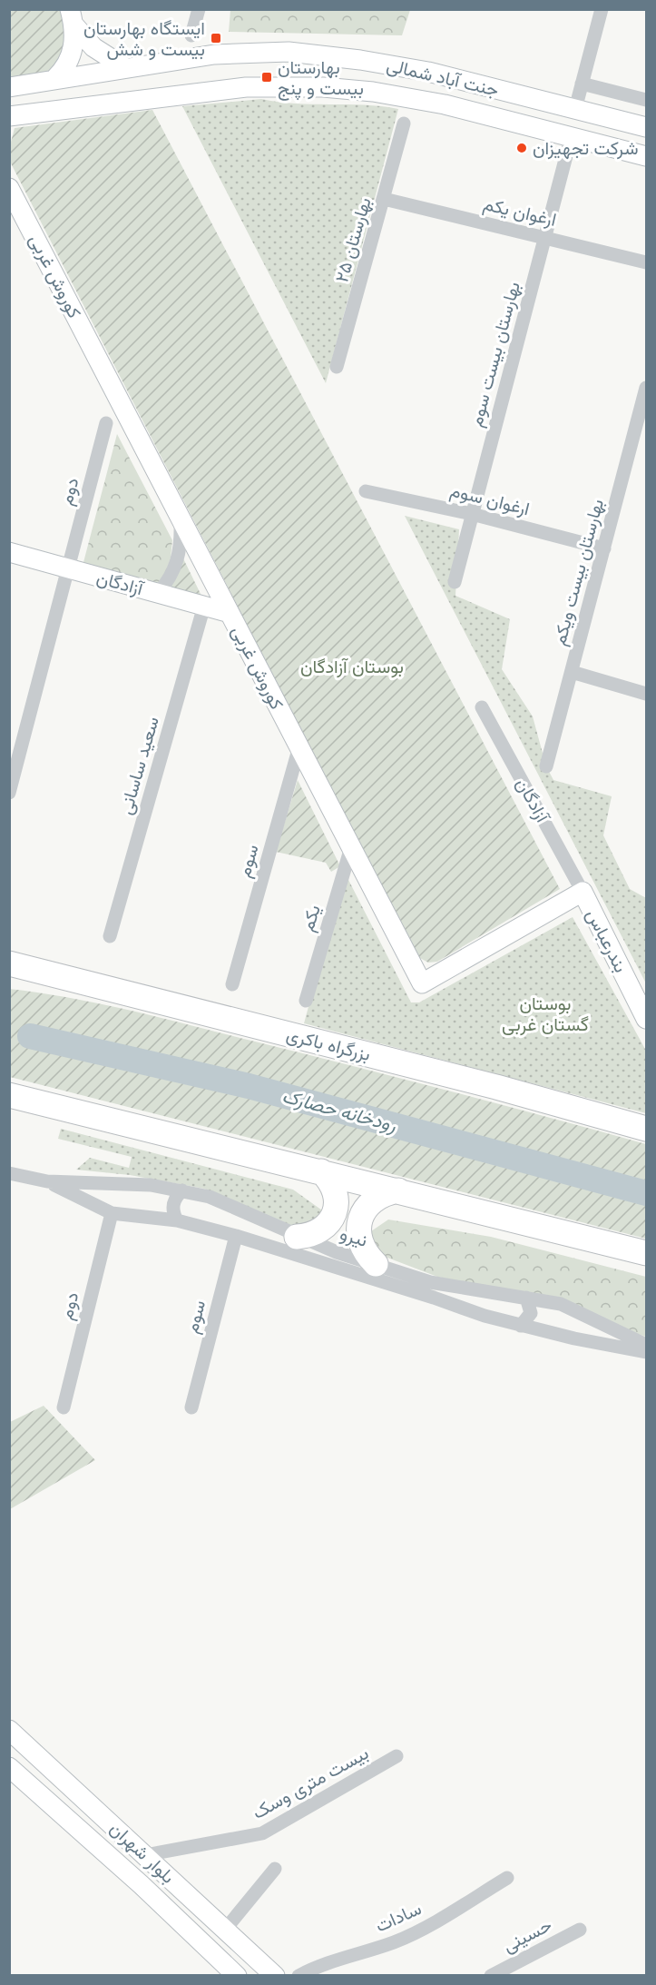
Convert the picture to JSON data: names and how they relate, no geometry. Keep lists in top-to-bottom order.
{
  "streets": {
    "highway": ["بزرگراه باکری"],
    "street": [
      "جنت آباد شمالی",
      "ارغوان یکم",
      "بهارستان ۲۵",
      "کوروش غربی",
      "بهارستان بیست سوم",
      "دوم",
      "ارغوان سوم",
      "بهارستان بیست ویکم",
      "آزادگان",
      "سعید ساسانی",
      "سوم",
      "یکم",
      "بندرعباس",
      "نیرو",
      "بیست متری وسک",
      "بلوار شهران",
      "سادات",
      "حسینی"
    ]
  },
  "crossings": [
    ["جنت آباد شمالی", "بهارستان بیست سوم"],
    ["ارغوان یکم", "بهارستان ۲۵"],
    ["ارغوان یکم", "بهارستان بیست سوم"],
    ["کوروش غربی", "آزادگان"],
    ["کوروش غربی", "سوم"],
    ["کوروش غربی", "یکم"],
    ["کوروش غربی", "بندرعباس"],
    ["بهارستان بیست سوم", "ارغوان سوم"],
    ["دوم", "آزادگان"],
    ["دوم", "نیرو"],
    ["ارغوان سوم", "بهارستان بیست ویکم"],
    ["آزادگان", "سعید ساسانی"],
    ["آزادگان", "بندرعباس"],
    ["سوم", "نیرو"],
    ["بیست متری وسک", "بلوار شهران"]
  ],
  "water": ["رودخانه حصارک"],
  "parks": ["بوستان آزادگان", "بوستان گستان غربی"],
  "places": {
    "transit": ["ایستگاه بهارستان بیست و شش", "بهارستان بیست و پنج"],
    "other": ["شرکت تجهیزان"]
  }
}
